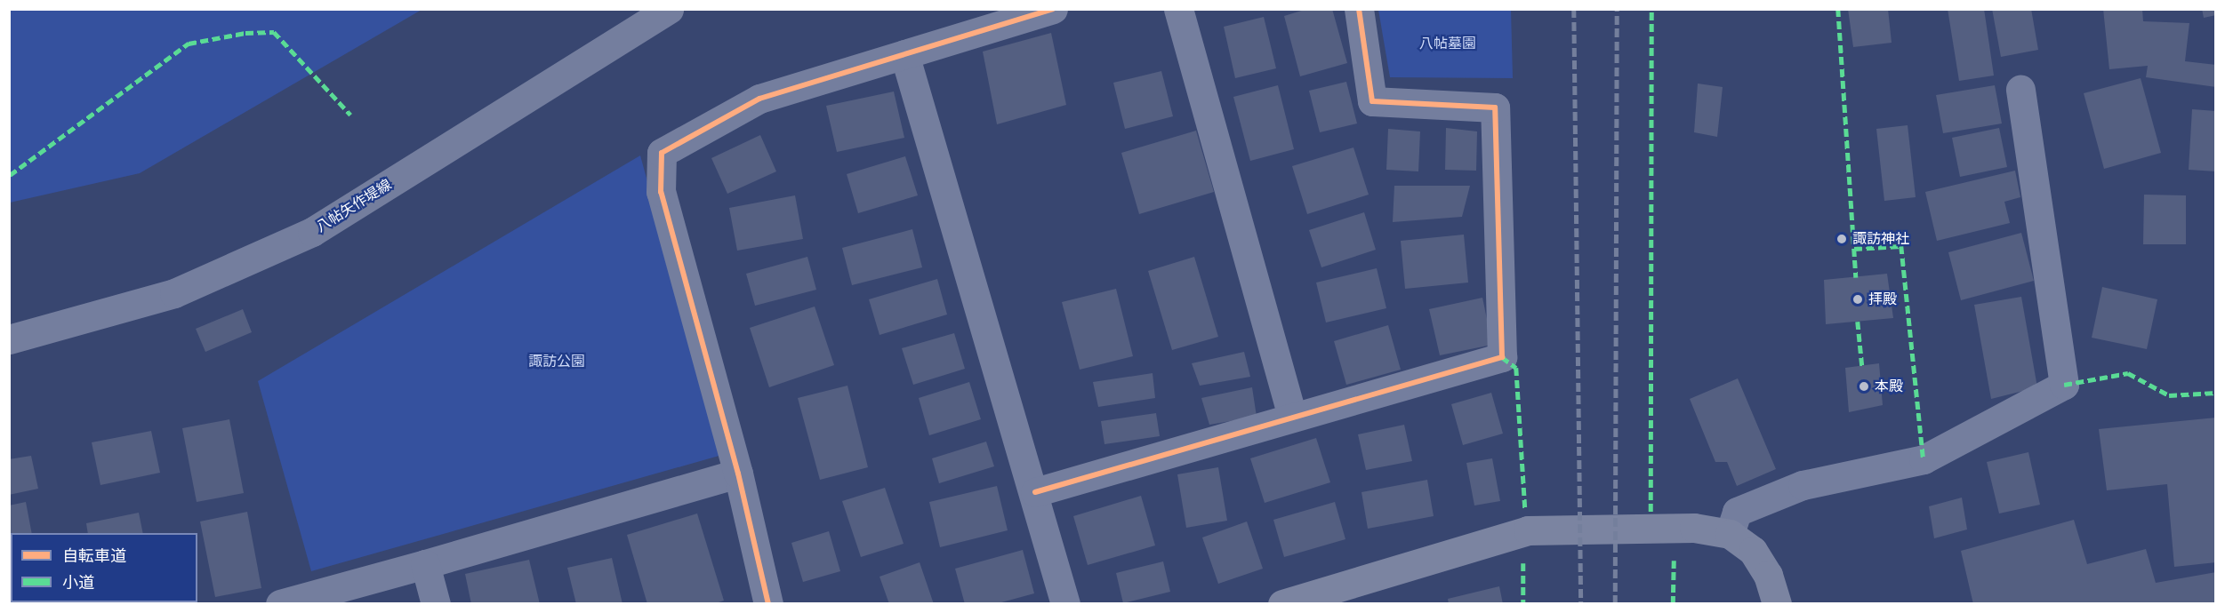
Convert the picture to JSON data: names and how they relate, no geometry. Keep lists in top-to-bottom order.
{
  "streets": {
    "street": ["八帖矢作堤線"]
  },
  "parks": ["八帖墓園", "諏訪公園"],
  "places": ["諏訪神社", "拝殿", "本殿"],
  "legend": ["自転車道", "小道"]
}
